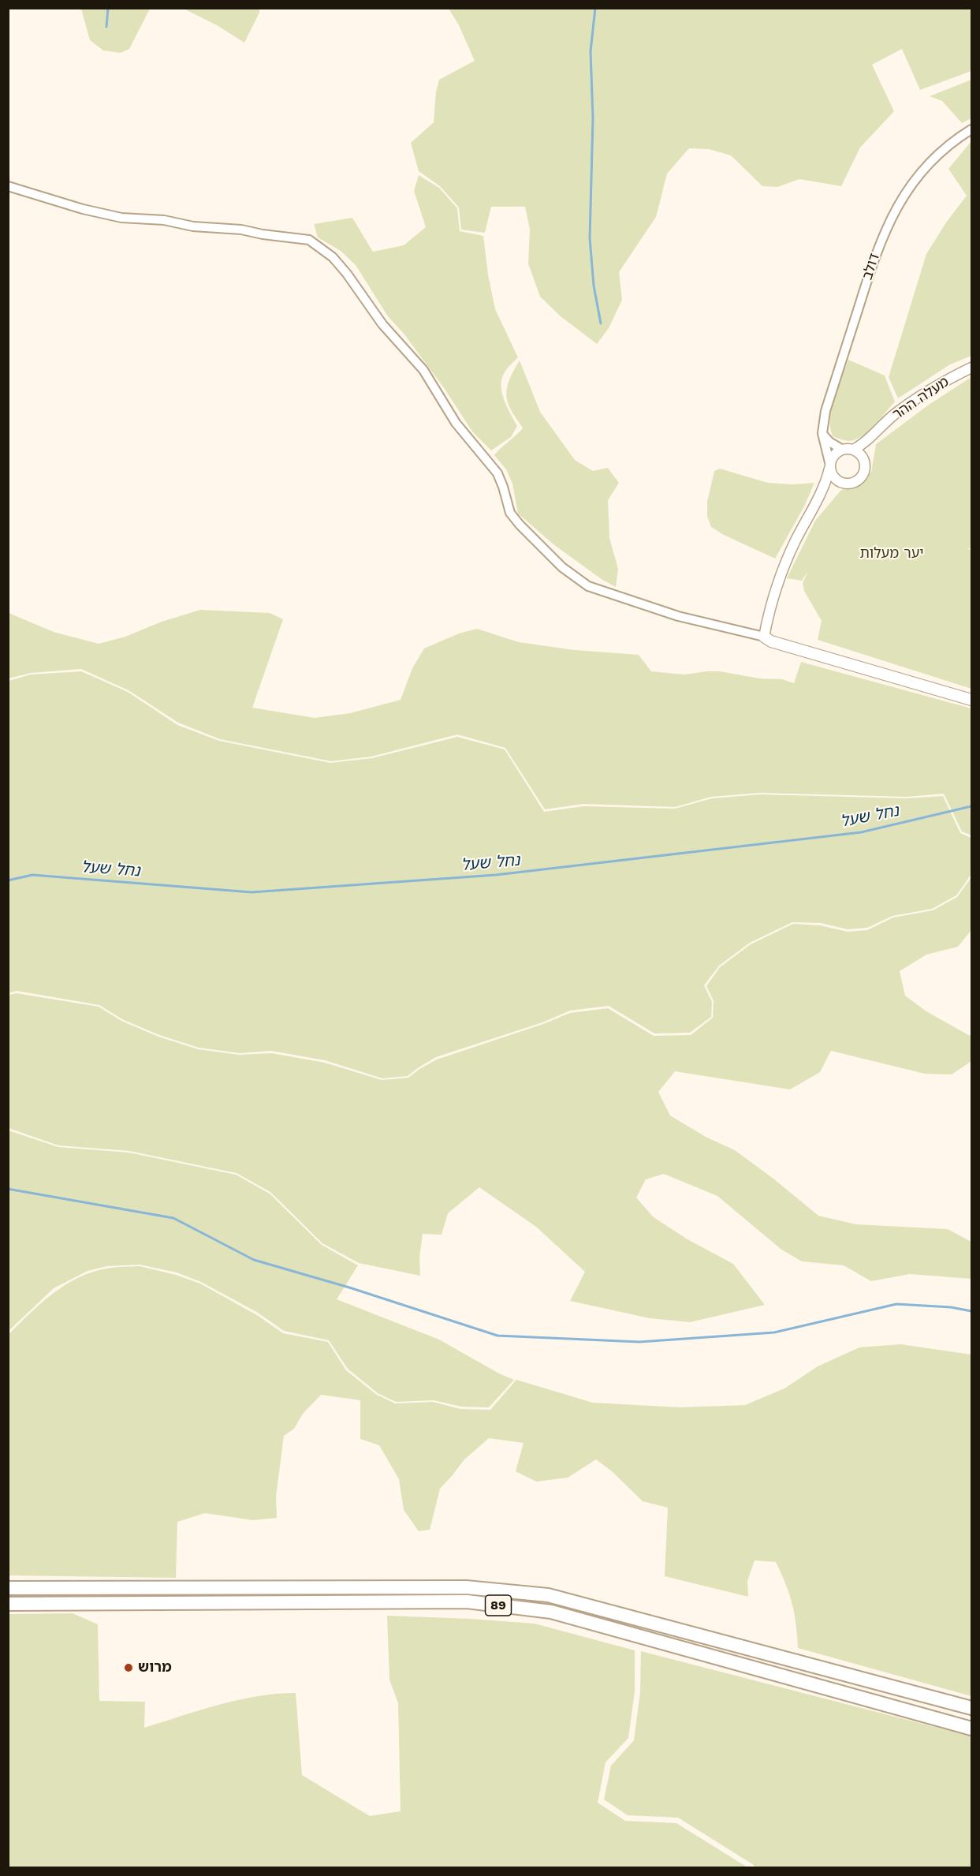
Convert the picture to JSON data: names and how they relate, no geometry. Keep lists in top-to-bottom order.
{
  "streets": {
    "highway": ["89"],
    "street": ["דולב", "מעלה ההר"]
  },
  "crossings": [
    ["דולב", "מעלה ההר"]
  ],
  "water": ["נחל שעל"],
  "parks": ["יער מעלות"],
  "places": ["מרוש"]
}
